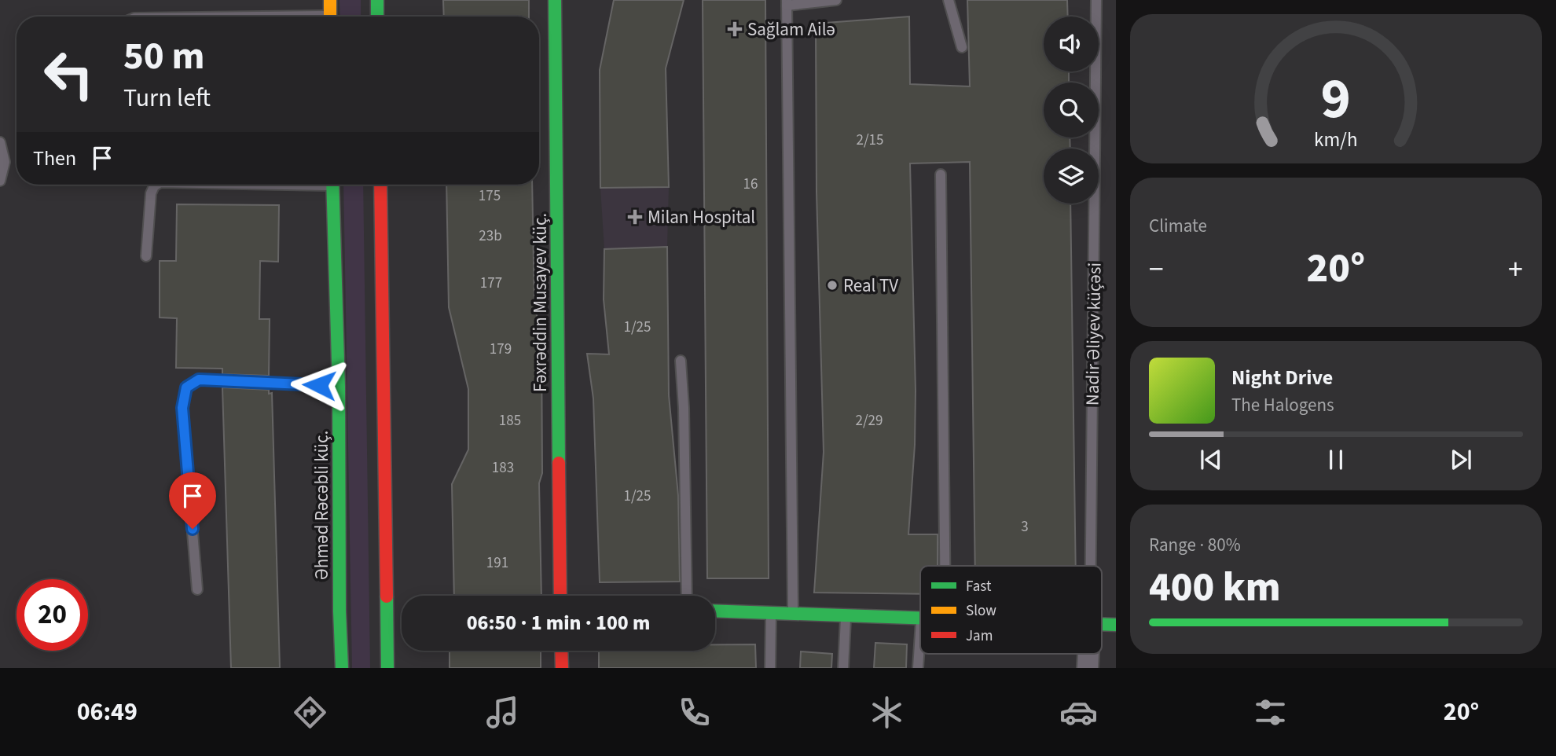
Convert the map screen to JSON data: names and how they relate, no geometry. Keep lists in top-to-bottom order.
{
  "streets": {
    "street": ["Fəxrəddin Musayev küç.", "Nadir Əliyev küçəsi", "Əhməd Rəcəbli küç."]
  },
  "places": {
    "health": ["Sağlam Ailə", "Milan Hospital"],
    "other": ["Real TV"]
  },
  "house_numbers": [
    "2/15",
    "16",
    "175",
    "23b",
    "177",
    "1/25",
    "179",
    "185",
    "2/29",
    "183",
    "1/25",
    "3",
    "191"
  ],
  "legend": ["Fast", "Slow", "Jam"],
  "page": {
    "turn": ["50 m", "Turn left"],
    "then": "Then",
    "tile": [
      "Climate",
      ["Range · 80%", "400 km"]
    ],
    "heat": ["−", "20°", "+"],
    "song": ["Night Drive", "The Halogens"],
    "limit": "20",
    "trip": "06:50 · 1 min · 100 m",
    "tabs": ["06:49", "20°"],
    "gauge": ["9", "km/h"]
  }
}
